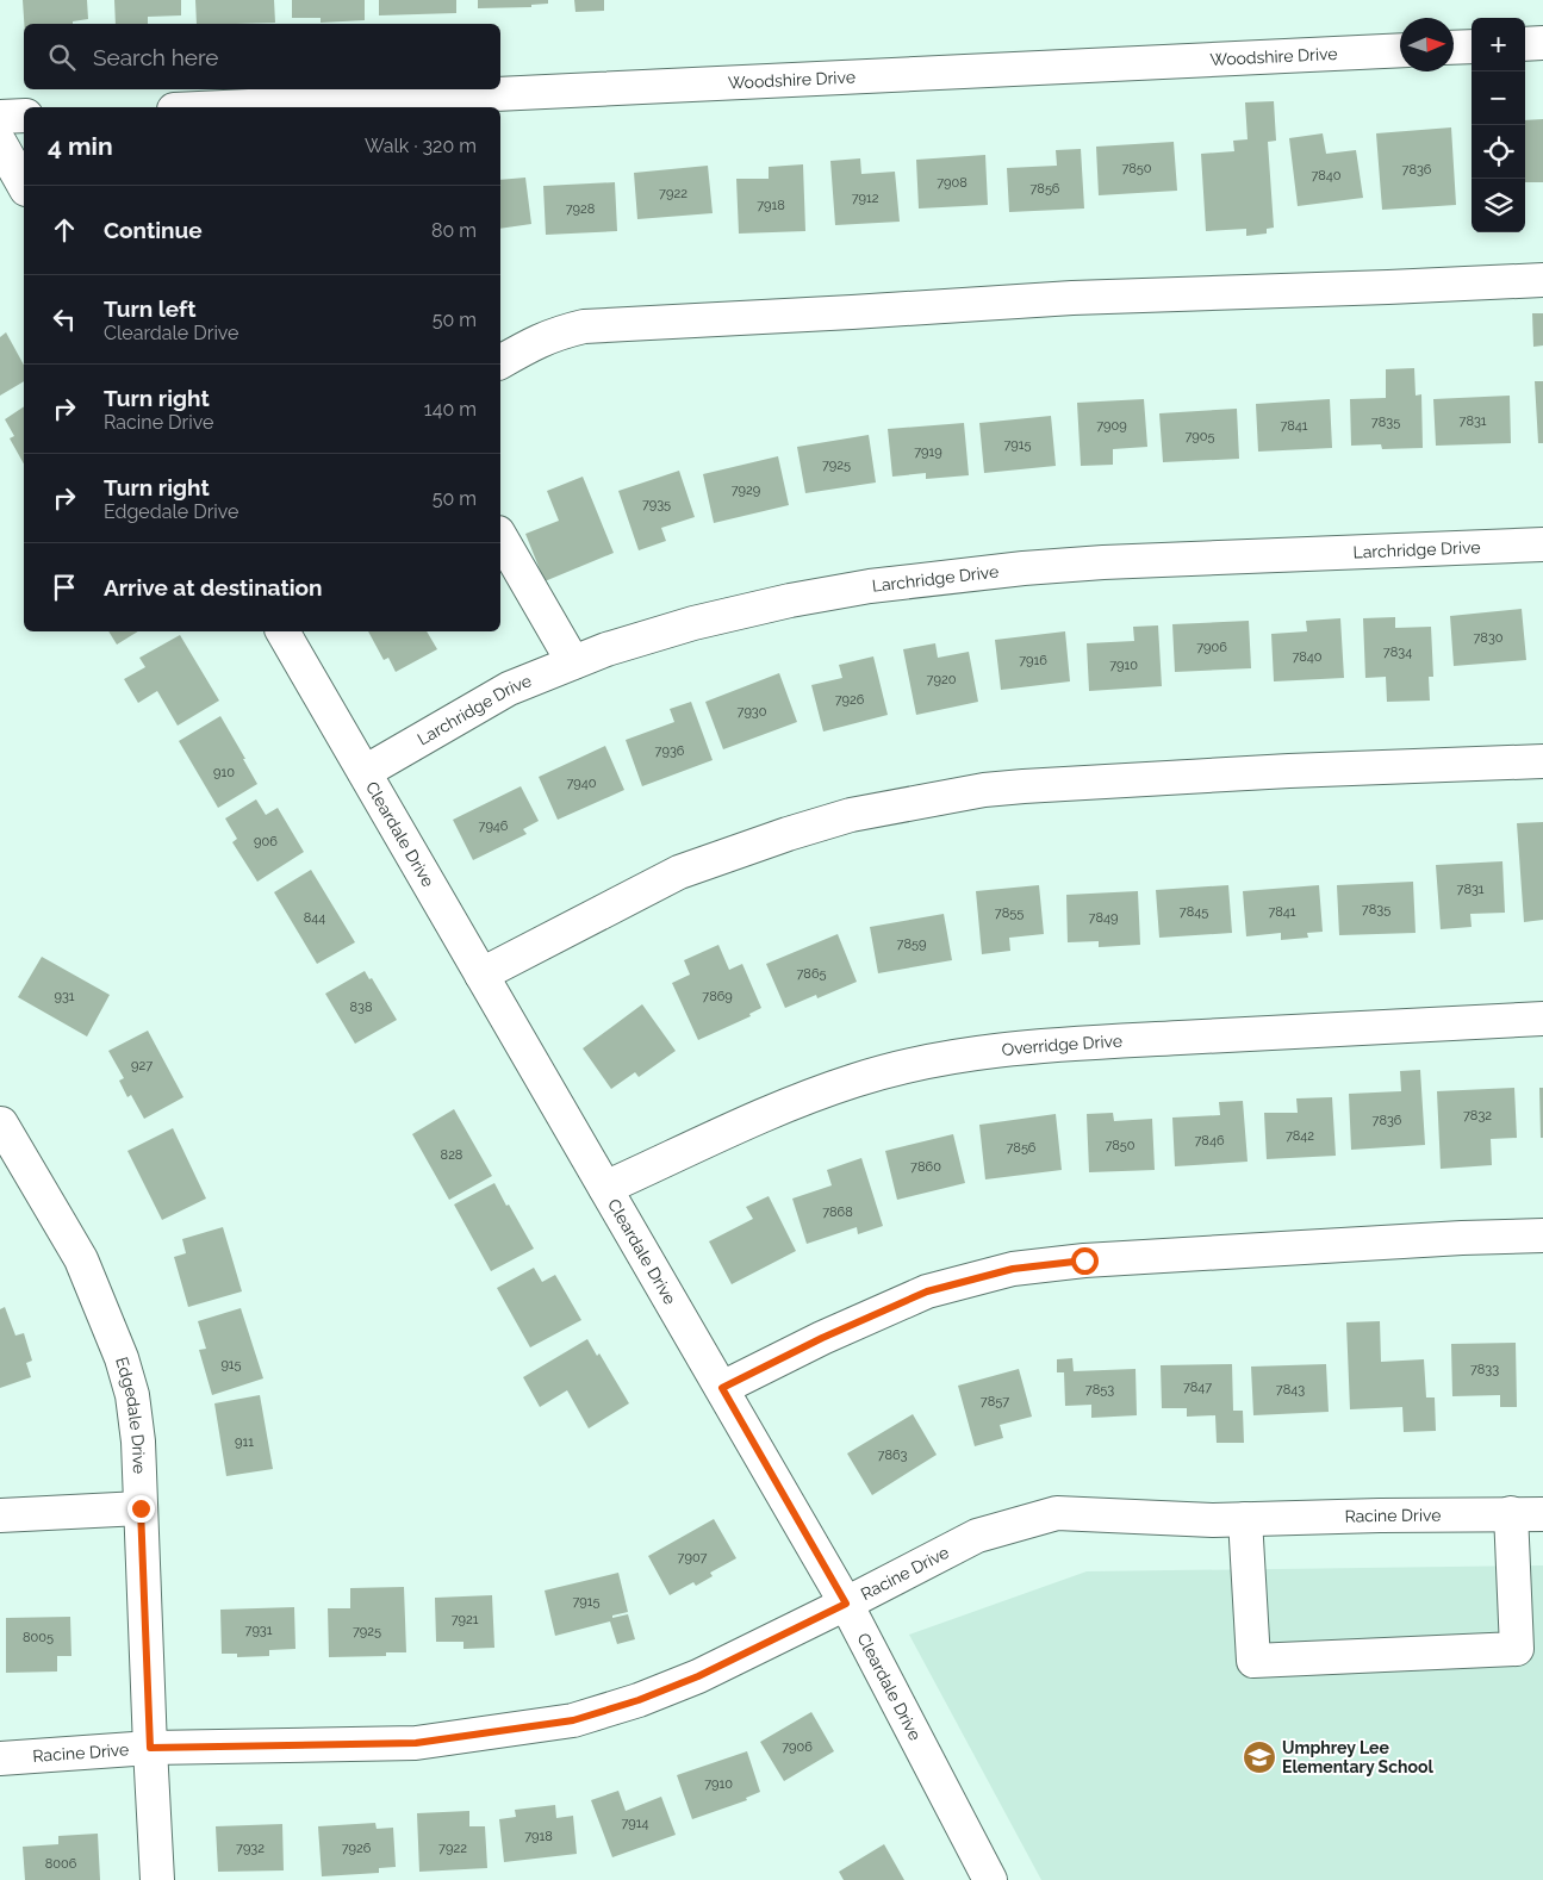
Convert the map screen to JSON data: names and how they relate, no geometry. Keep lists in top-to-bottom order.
{
  "streets": {
    "street": [
      "Woodshire Drive",
      "Larchridge Drive",
      "Cleardale Drive",
      "Overridge Drive",
      "Edgedale Drive",
      "Racine Drive"
    ]
  },
  "crossings": [
    ["Larchridge Drive", "Cleardale Drive"],
    ["Cleardale Drive", "Overridge Drive"],
    ["Cleardale Drive", "Racine Drive"],
    ["Edgedale Drive", "Racine Drive"]
  ],
  "places": {
    "school or university": ["Umphrey Lee Elementary School"]
  },
  "house_numbers": [
    "7850",
    "7836",
    "7840",
    "7908",
    "7856",
    "7922",
    "7912",
    "7918",
    "7928",
    "7831",
    "7835",
    "7909",
    "7841",
    "7905",
    "7915",
    "7919",
    "7925",
    "7929",
    "7935",
    "7830",
    "7906",
    "7834",
    "7840",
    "7916",
    "7910",
    "7920",
    "7926",
    "7930",
    "7936",
    "910",
    "7940",
    "7946",
    "906",
    "7831",
    "7835",
    "7845",
    "7841",
    "7855",
    "844",
    "7849",
    "7859",
    "7865",
    "931",
    "7869",
    "838",
    "927",
    "7832",
    "7836",
    "7842",
    "7846",
    "7850",
    "7856",
    "828",
    "7860",
    "7868",
    "915",
    "7833",
    "7847",
    "7853",
    "7843",
    "7857",
    "911",
    "7863",
    "7907",
    "7915",
    "7921",
    "7931",
    "7925",
    "8005",
    "7906",
    "7910",
    "7914",
    "7918",
    "7932",
    "7926",
    "7922",
    "8006"
  ],
  "north": "right",
  "page": {
    "map_buttons": ["+", "−"],
    "search": "Search here",
    "heading": ["4 min", "Walk · 320 m"],
    "list": [
      ["Continue", "80 m"],
      ["Turn left", "Cleardale Drive", "50 m"],
      ["Turn right", "Racine Drive", "140 m"],
      ["Turn right", "Edgedale Drive", "50 m"],
      "Arrive at destination"
    ]
  }
}
